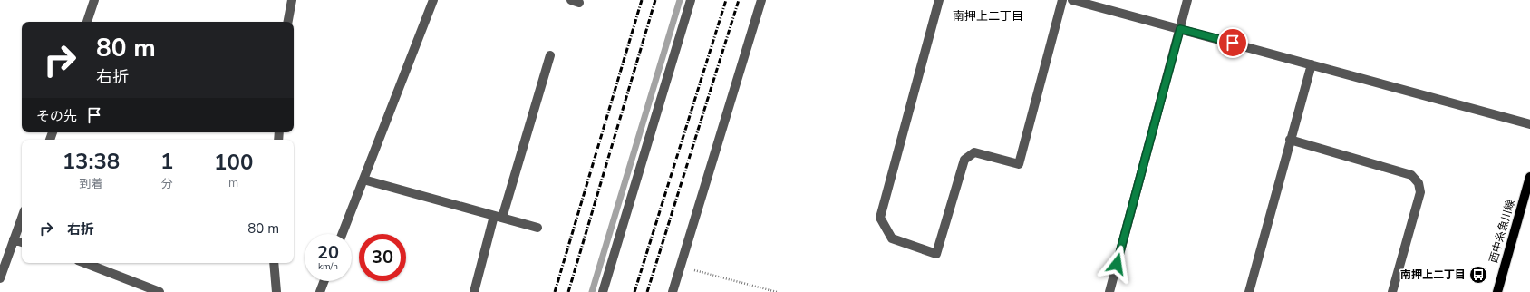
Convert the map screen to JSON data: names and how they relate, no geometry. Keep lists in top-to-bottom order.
{
  "streets": {
    "main road": ["西中糸魚川線"]
  },
  "districts": ["南押上二丁目"],
  "places": {
    "bus stop": ["南押上二丁目"]
  },
  "page": {
    "turn": ["80 m", "右折"],
    "then": "その先",
    "eta": [
      "13:38",
      "到着",
      "1",
      "分",
      "100",
      "m"
    ],
    "list": [
      {
        "name": "右折",
        "value": "80 m"
      }
    ],
    "speed": "20 km/h",
    "limit": "30"
  }
}
